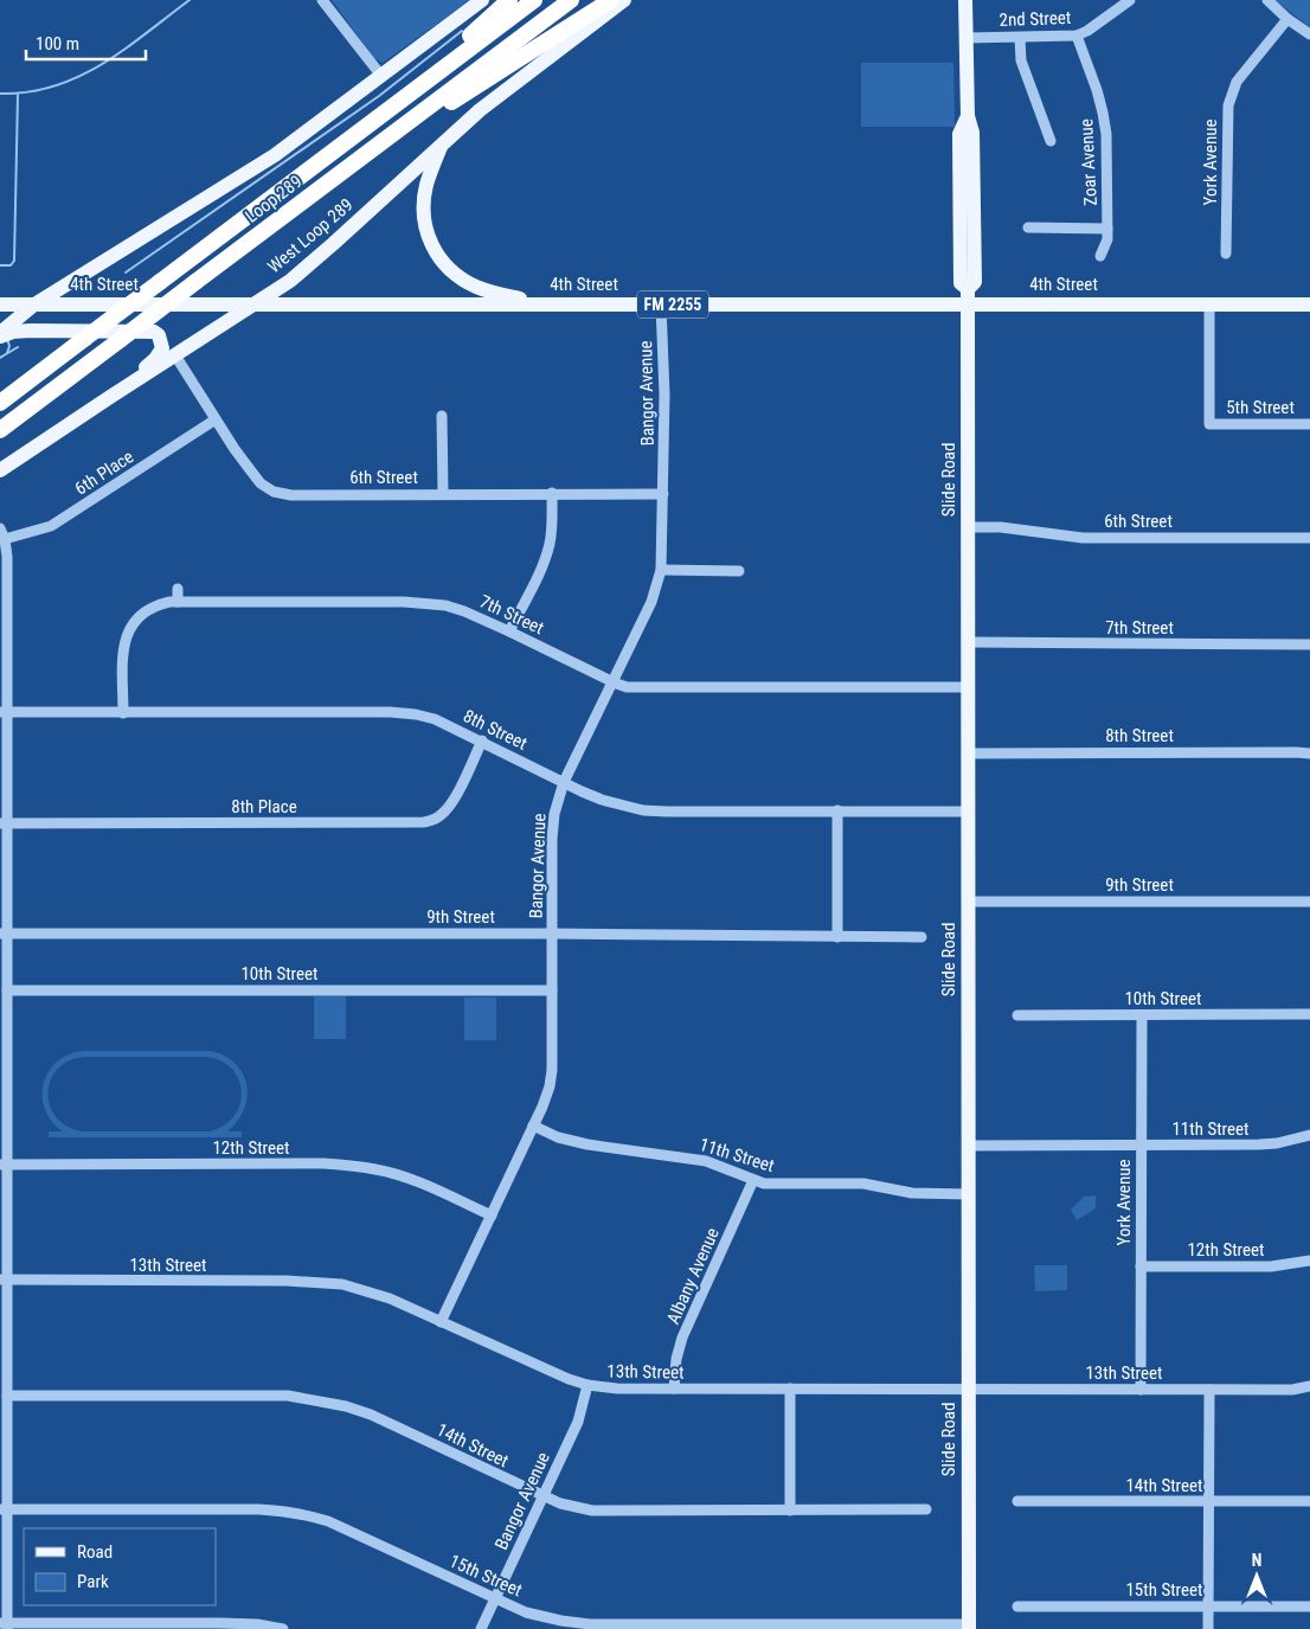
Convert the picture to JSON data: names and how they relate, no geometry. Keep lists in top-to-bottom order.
{
  "streets": {
    "highway": ["Loop 289"],
    "main road": [
      "West Loop 289",
      "4th Street",
      "FM 2255",
      "Slide Road"
    ],
    "street": [
      "2nd Street",
      "Zoar Avenue",
      "York Avenue",
      "Bangor Avenue",
      "5th Street",
      "6th Place",
      "6th Street",
      "7th Street",
      "8th Street",
      "8th Place",
      "9th Street",
      "10th Street",
      "11th Street",
      "12th Street",
      "13th Street",
      "Albany Avenue",
      "14th Street",
      "15th Street"
    ]
  },
  "crossings": [
    ["2nd Street", "Zoar Avenue"],
    ["2nd Street", "Slide Road"],
    ["York Avenue", "10th Street"],
    ["York Avenue", "11th Street"],
    ["York Avenue", "12th Street"],
    ["York Avenue", "13th Street"],
    ["West Loop 289", "4th Street"],
    ["West Loop 289", "6th Street"],
    ["4th Street", "Bangor Avenue"],
    ["4th Street", "5th Street"],
    ["4th Street", "Slide Road"],
    ["Bangor Avenue", "6th Street"],
    ["Bangor Avenue", "7th Street"],
    ["Bangor Avenue", "8th Street"],
    ["Bangor Avenue", "9th Street"],
    ["Bangor Avenue", "10th Street"],
    ["Bangor Avenue", "11th Street"],
    ["Bangor Avenue", "12th Street"],
    ["Bangor Avenue", "13th Street"],
    ["Bangor Avenue", "14th Street"],
    ["Bangor Avenue", "15th Street"],
    ["6th Place", "6th Street"],
    ["6th Street", "Slide Road"],
    ["Slide Road", "7th Street"],
    ["Slide Road", "8th Street"],
    ["Slide Road", "9th Street"],
    ["Slide Road", "11th Street"],
    ["Slide Road", "13th Street"],
    ["Slide Road", "15th Street"],
    ["7th Street", "8th Street"],
    ["8th Street", "8th Place"],
    ["11th Street", "Albany Avenue"],
    ["13th Street", "Albany Avenue"]
  ],
  "legend": ["Road", "Park"],
  "scale_bar": "100 m",
  "north": "top"
}
